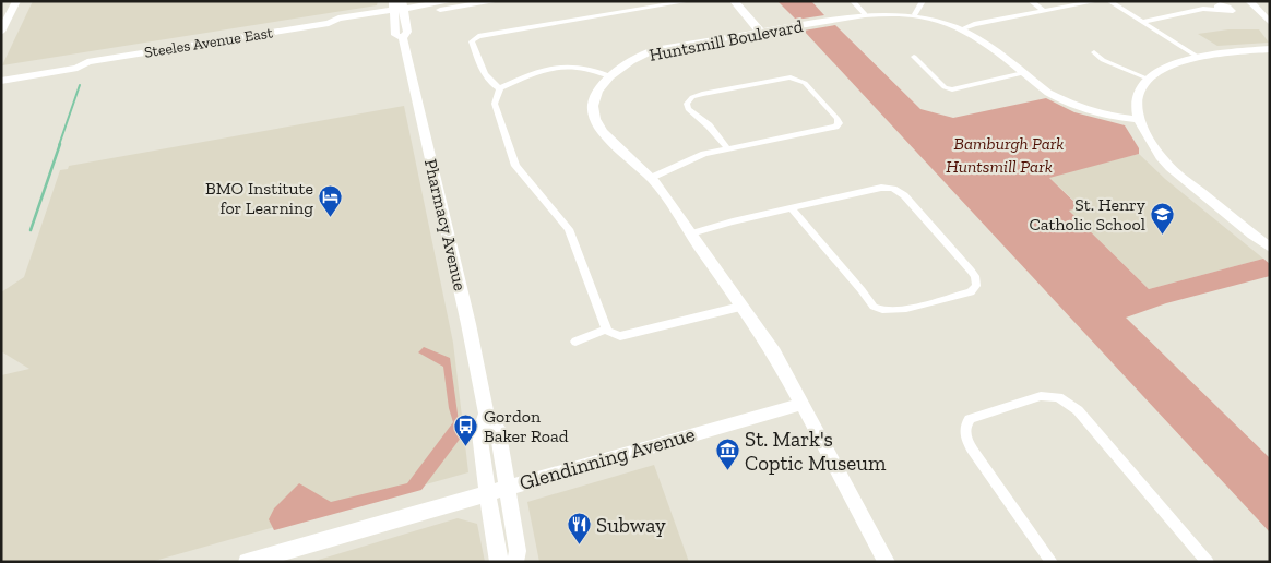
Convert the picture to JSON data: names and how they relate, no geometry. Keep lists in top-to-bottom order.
{
  "streets": {
    "street": [
      "Huntsmill Boulevard",
      "Steeles Avenue East",
      "Pharmacy Avenue",
      "Glendinning Avenue"
    ]
  },
  "crossings": [
    ["Huntsmill Boulevard", "Glendinning Avenue"],
    ["Steeles Avenue East", "Pharmacy Avenue"],
    ["Pharmacy Avenue", "Glendinning Avenue"]
  ],
  "parks": ["Bamburgh Park", "Huntsmill Park"],
  "places": {
    "hotel": ["BMO Institute for Learning"],
    "school or university": ["St. Henry Catholic School"],
    "bus stop": ["Gordon Baker Road"],
    "museum": ["St. Mark's Coptic Museum"],
    "restaurant": ["Subway"]
  }
}
